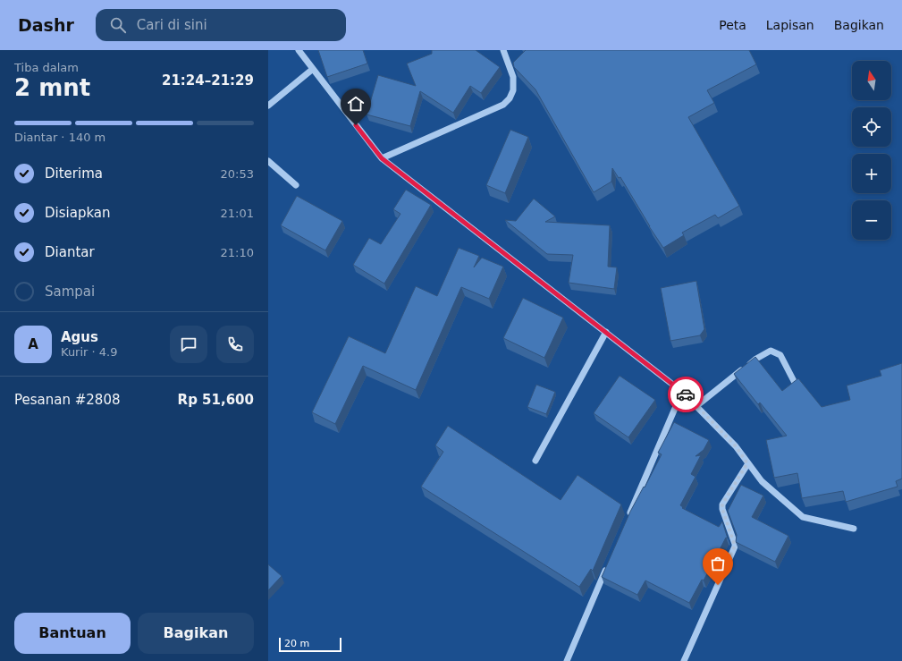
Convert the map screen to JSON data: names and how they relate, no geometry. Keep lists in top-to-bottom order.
{
  "scale_bar": "20 m",
  "north": "top",
  "page": {
    "header": "Dashr",
    "search": "Cari di sini",
    "nav": ["Peta", "Lapisan", "Bagikan"],
    "heading": ["2 mnt", "Tiba dalam", "21:24–21:29"],
    "panel": [
      "Agus",
      "Kurir · 4.9",
      "Pesanan #2808",
      "Rp 51,600"
    ],
    "map_buttons": ["+", "−"],
    "bar": "Diantar · 140 m",
    "list": [
      ["Diterima", "20:53"],
      ["Disiapkan", "21:01"],
      ["Diantar", "21:10"],
      "Sampai"
    ],
    "round": "A",
    "buttons": ["Bantuan", "Bagikan"],
    "scale": "20 m"
  }
}
